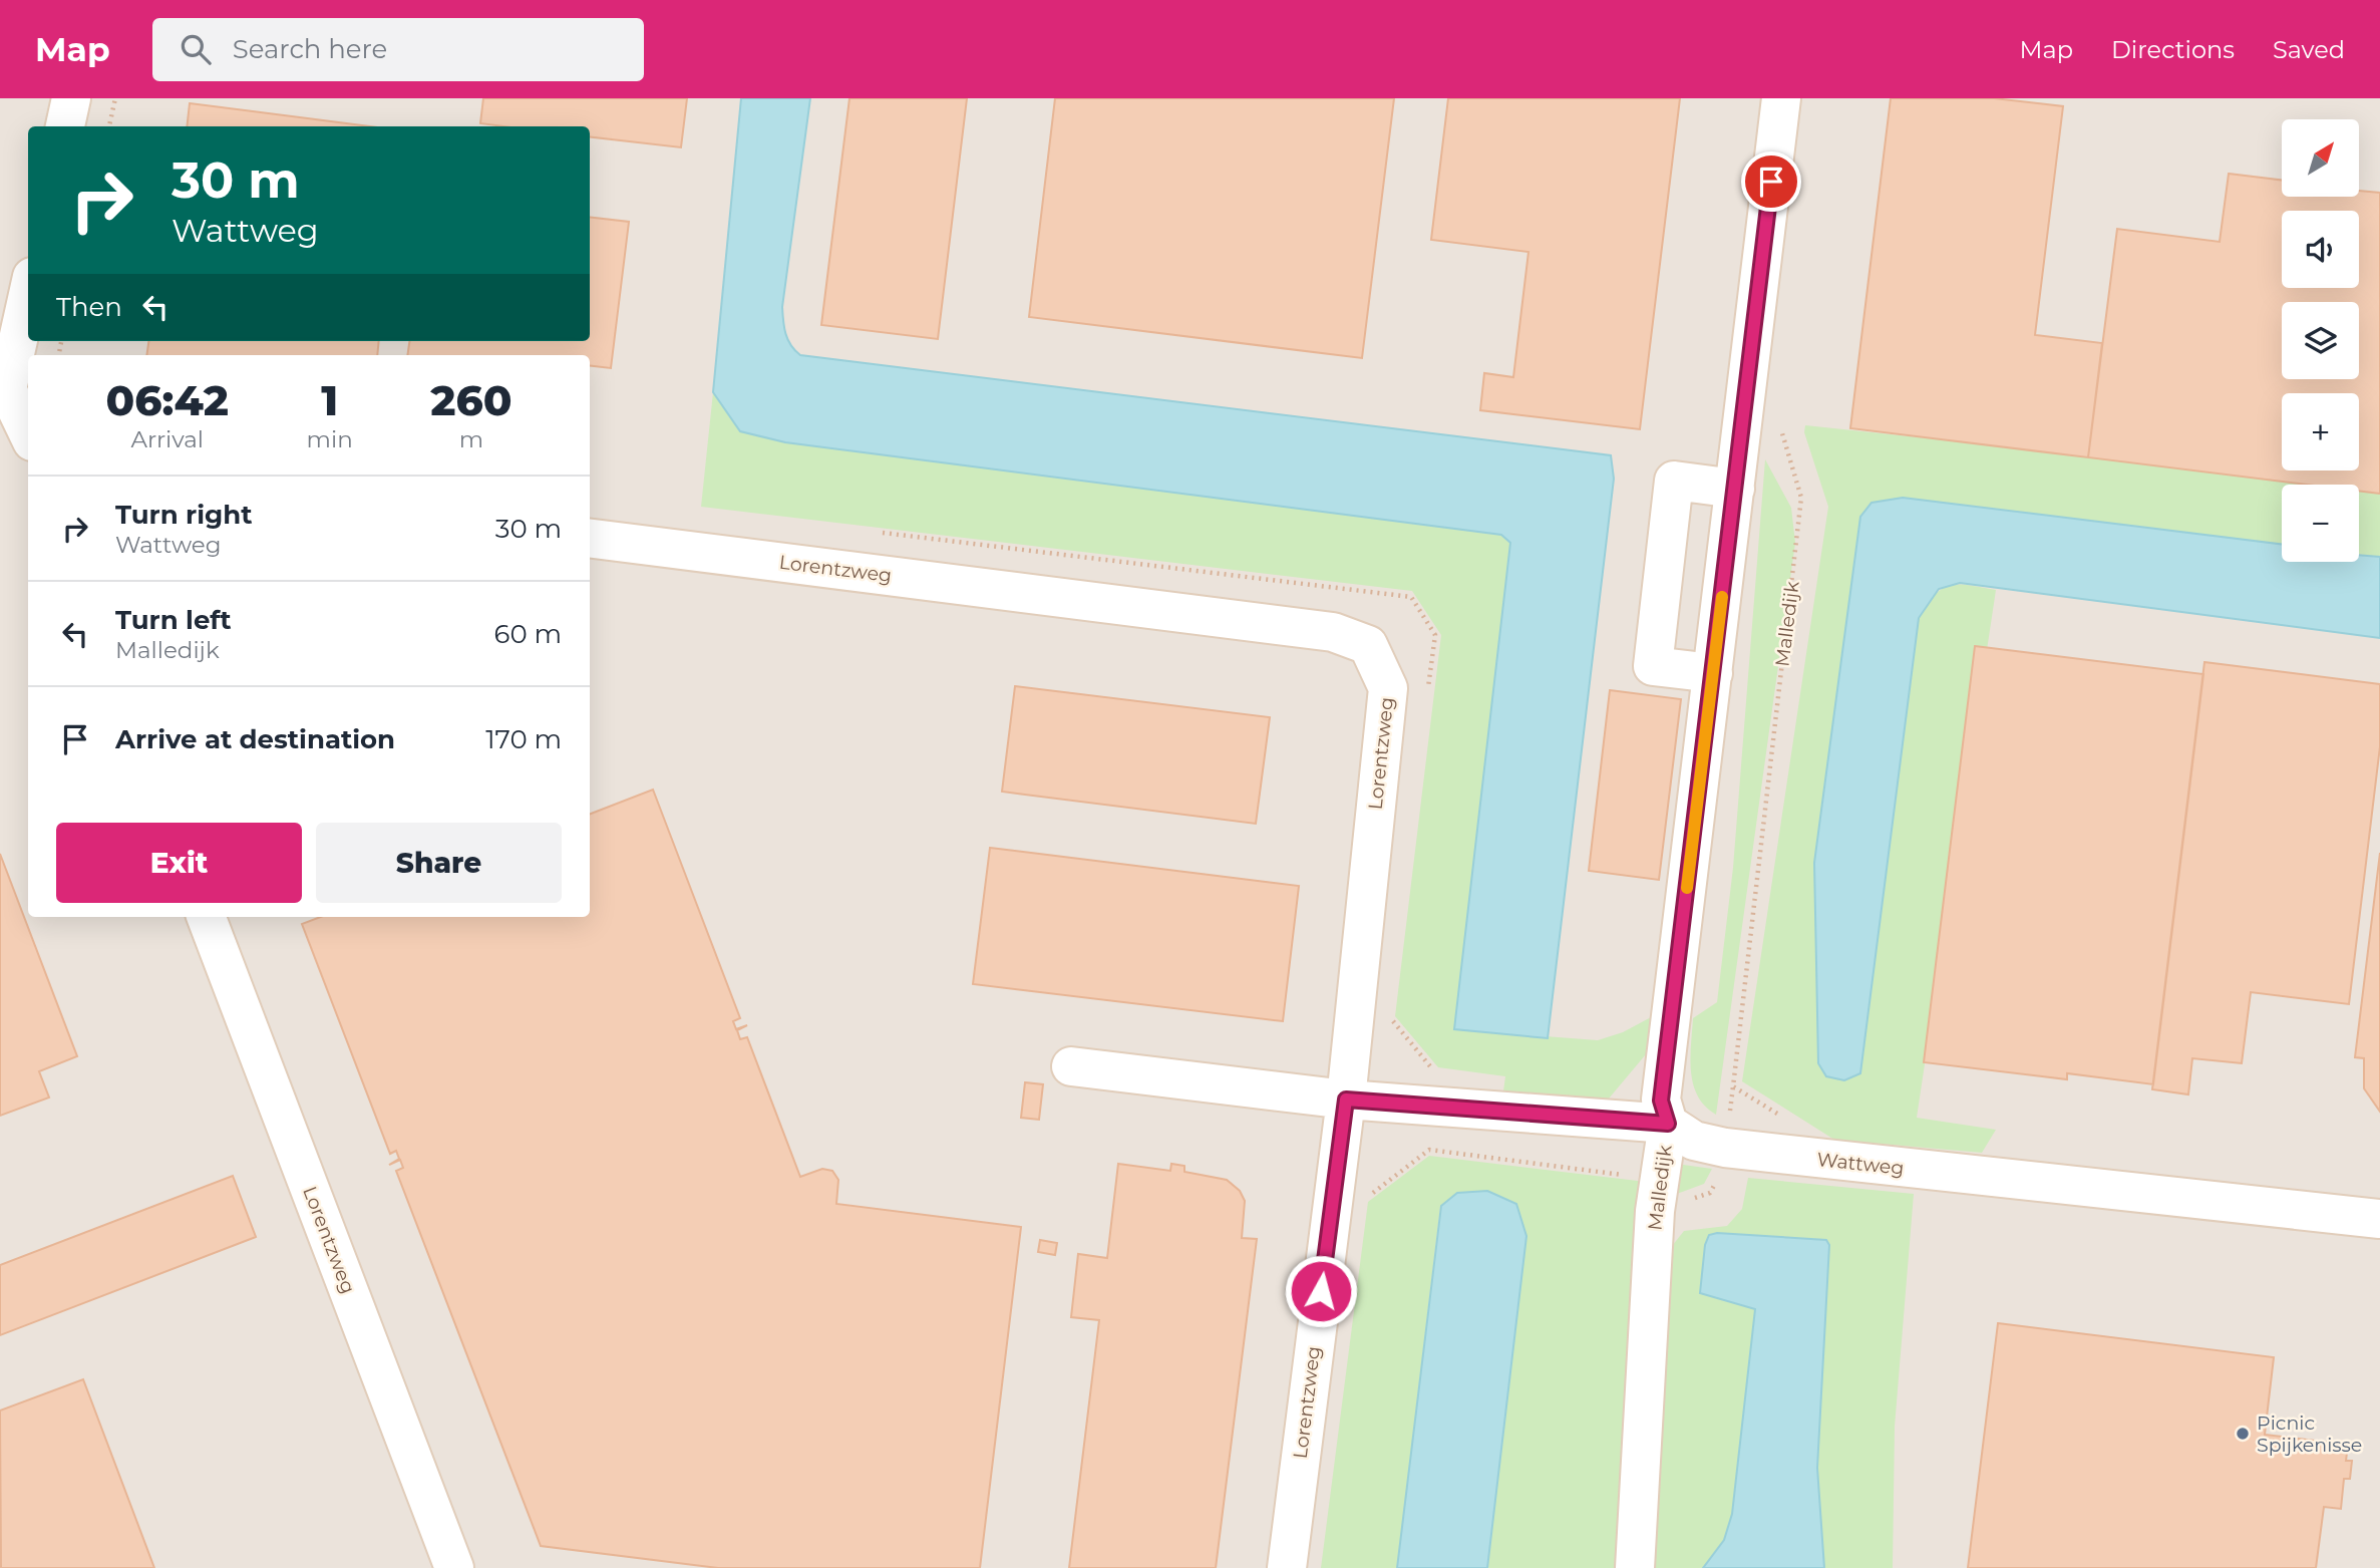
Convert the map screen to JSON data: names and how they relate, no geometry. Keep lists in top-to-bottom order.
{
  "streets": {
    "street": ["Lorentzweg", "Malledijk", "Wattweg"]
  },
  "crossings": [
    ["Lorentzweg", "Wattweg"],
    ["Malledijk", "Wattweg"]
  ],
  "places": ["Picnic Spijkenisse"],
  "north": "top right",
  "page": {
    "header": "Map",
    "search": "Search here",
    "nav": ["Map", "Directions", "Saved"],
    "map_buttons": ["+", "−"],
    "turn": ["30 m", "Wattweg"],
    "then": "Then",
    "eta": [
      "06:42",
      "Arrival",
      "1",
      "min",
      "260",
      "m"
    ],
    "list": [
      {
        "name": "Turn right",
        "note": "Wattweg",
        "value": "30 m"
      },
      {
        "name": "Turn left",
        "note": "Malledijk",
        "value": "60 m"
      },
      {
        "name": "Arrive at destination",
        "value": "170 m"
      }
    ],
    "buttons": ["Exit", "Share"]
  }
}
